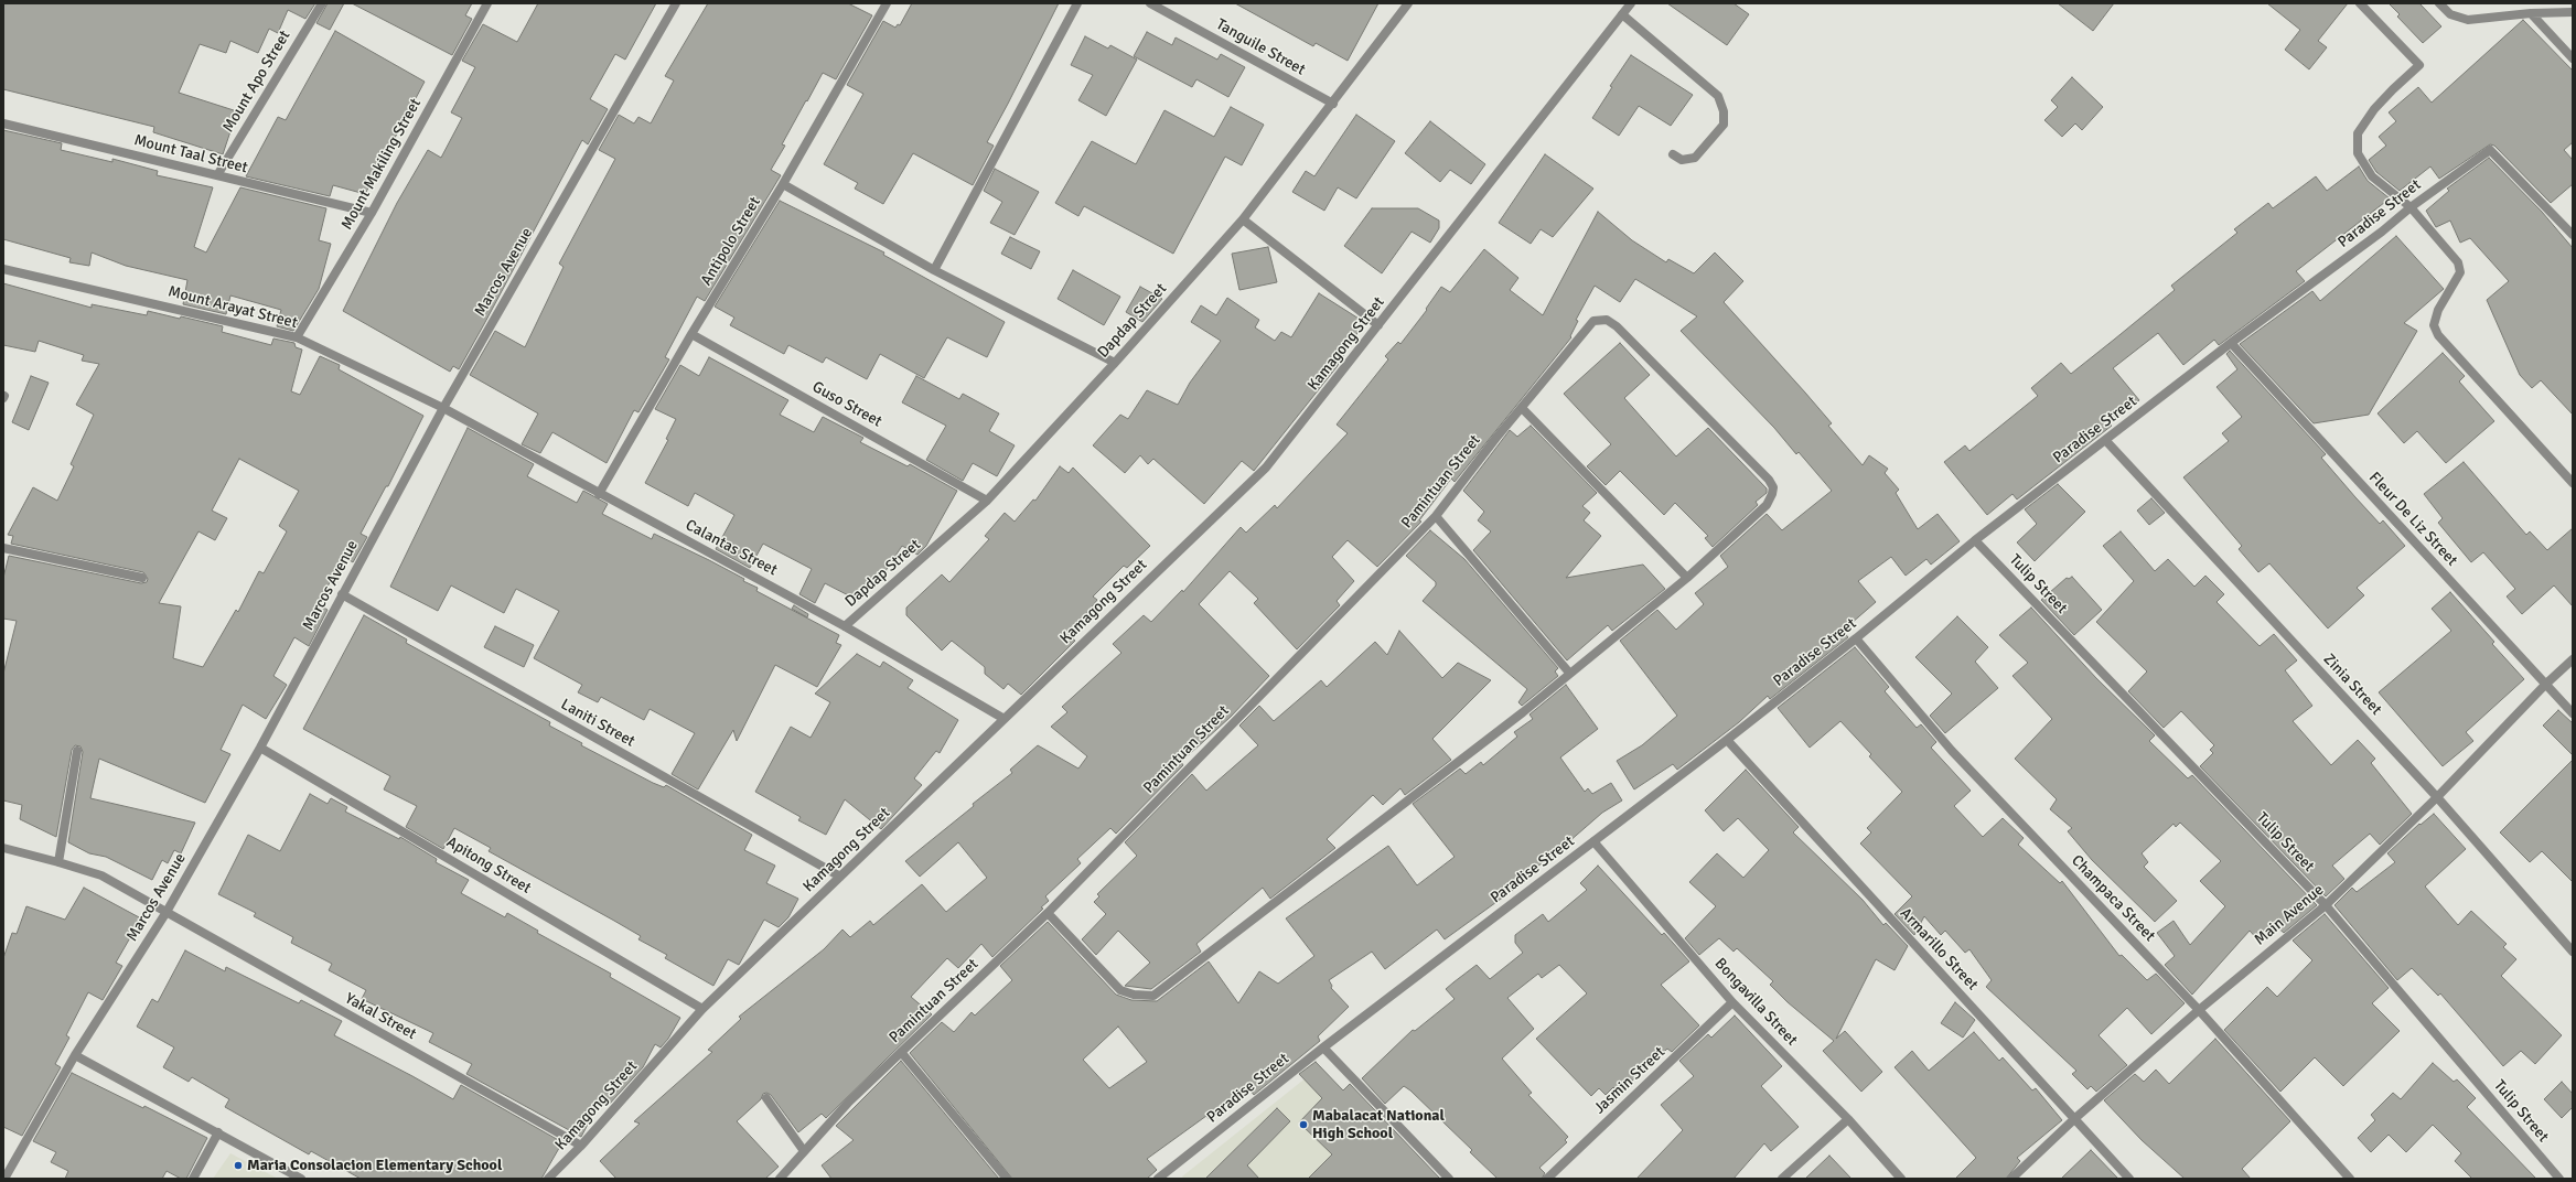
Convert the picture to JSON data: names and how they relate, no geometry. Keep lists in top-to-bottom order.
{
  "streets": {
    "street": [
      "Tanguile Street",
      "Mount Apo Street",
      "Mount Taal Street",
      "Mount Makiling Street",
      "Paradise Street",
      "Antipolo Street",
      "Marcos Avenue",
      "Mount Arayat Street",
      "Dapdap Street",
      "Kamagong Street",
      "Guso Street",
      "Pamintuan Street",
      "Fleur De Liz Street",
      "Calantas Street",
      "Tulip Street",
      "Zinia Street",
      "Laniti Street",
      "Apitong Street",
      "Champaca Street",
      "Main Avenue",
      "Armarillo Street",
      "Bongavilla Street",
      "Yakal Street",
      "Jasmin Street"
    ]
  },
  "crossings": [
    ["Tanguile Street", "Dapdap Street"],
    ["Mount Apo Street", "Mount Taal Street"],
    ["Mount Taal Street", "Mount Makiling Street"],
    ["Mount Makiling Street", "Mount Arayat Street"],
    ["Paradise Street", "Fleur De Liz Street"],
    ["Paradise Street", "Tulip Street"],
    ["Paradise Street", "Zinia Street"],
    ["Paradise Street", "Champaca Street"],
    ["Paradise Street", "Armarillo Street"],
    ["Paradise Street", "Bongavilla Street"],
    ["Antipolo Street", "Guso Street"],
    ["Antipolo Street", "Calantas Street"],
    ["Marcos Avenue", "Mount Arayat Street"],
    ["Marcos Avenue", "Calantas Street"],
    ["Marcos Avenue", "Laniti Street"],
    ["Marcos Avenue", "Apitong Street"],
    ["Marcos Avenue", "Yakal Street"],
    ["Mount Arayat Street", "Calantas Street"],
    ["Dapdap Street", "Guso Street"],
    ["Dapdap Street", "Calantas Street"],
    ["Kamagong Street", "Calantas Street"],
    ["Kamagong Street", "Laniti Street"],
    ["Kamagong Street", "Apitong Street"],
    ["Kamagong Street", "Yakal Street"],
    ["Fleur De Liz Street", "Main Avenue"],
    ["Tulip Street", "Main Avenue"],
    ["Zinia Street", "Main Avenue"],
    ["Champaca Street", "Main Avenue"],
    ["Main Avenue", "Armarillo Street"],
    ["Bongavilla Street", "Jasmin Street"]
  ],
  "places": ["Mabalacat National High School", "Maria Consolacion Elementary School"]
}
